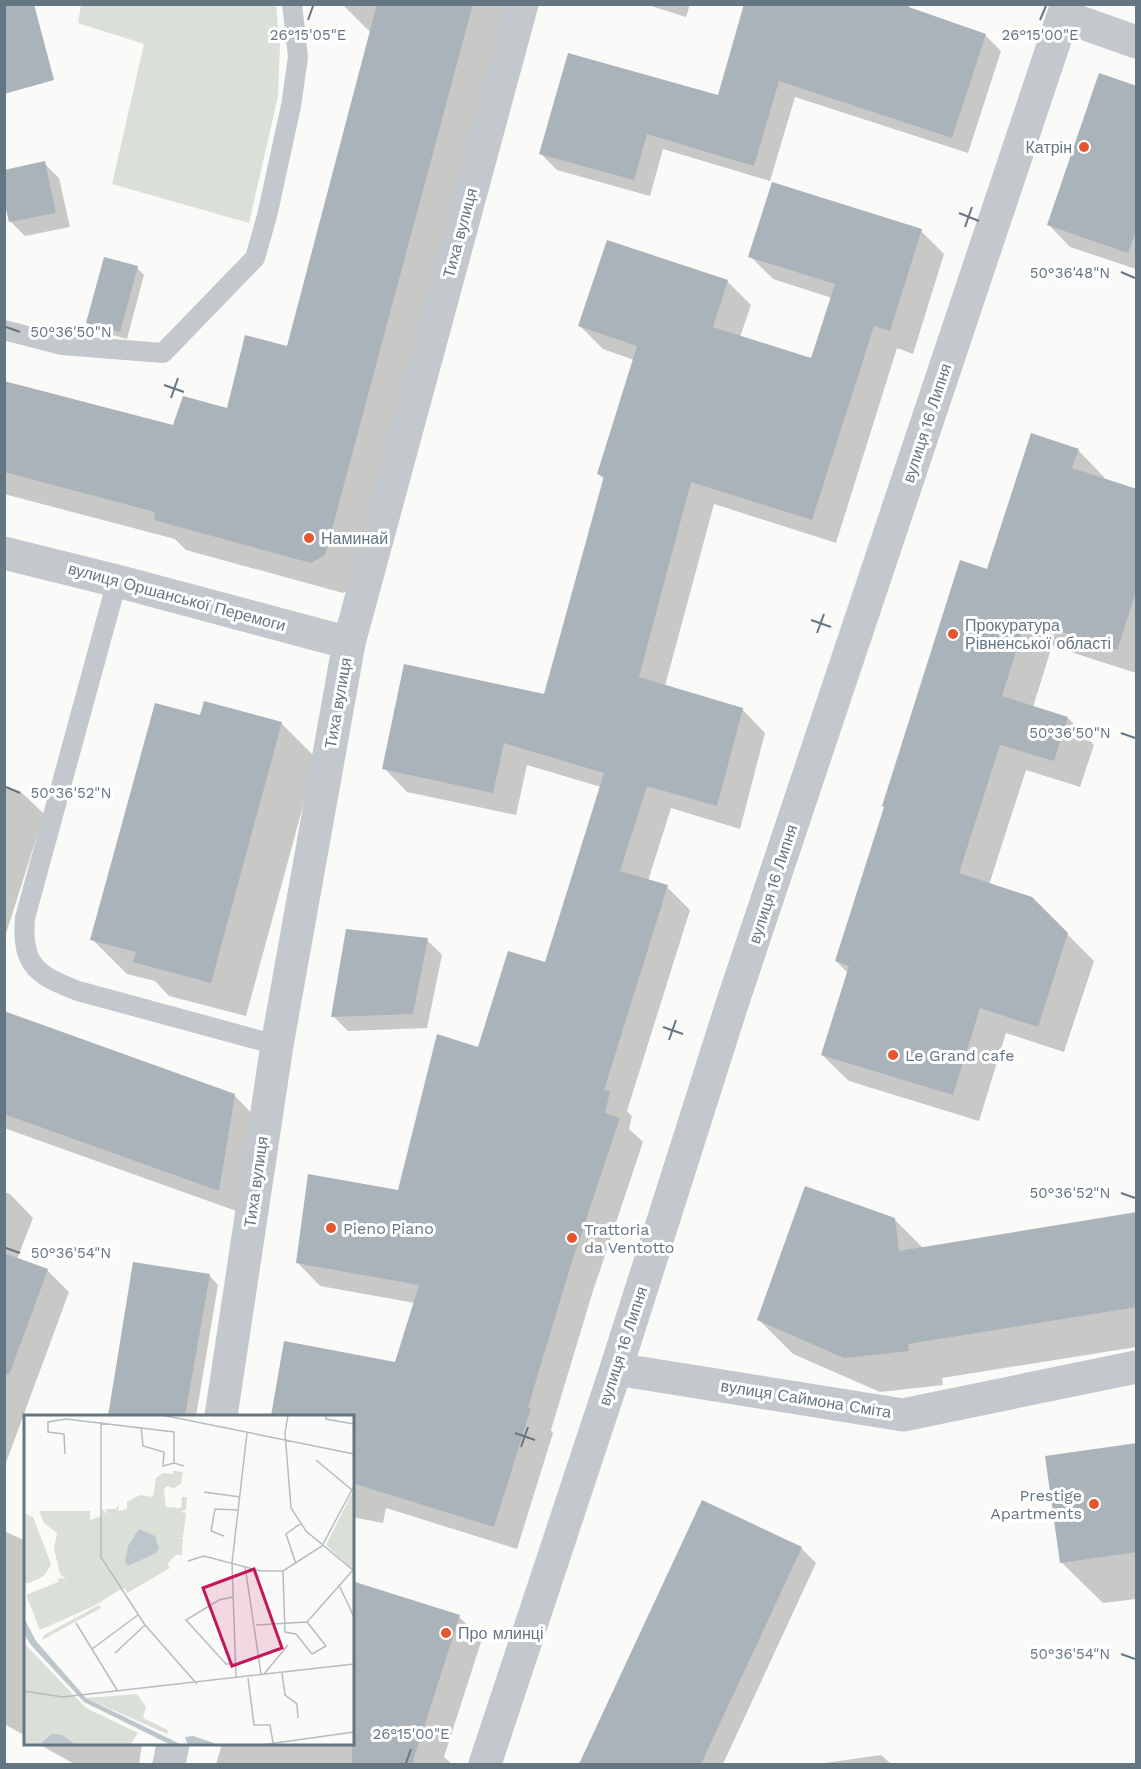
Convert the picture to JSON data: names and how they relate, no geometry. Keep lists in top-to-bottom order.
{
  "streets": {
    "street": [
      "Тиха вулиця",
      "вулиця 16 Липня",
      "вулиця Оршанської Перемоги",
      "вулиця Саймона Сміта"
    ]
  },
  "crossings": [
    ["Тиха вулиця", "вулиця Оршанської Перемоги"],
    ["вулиця 16 Липня", "вулиця Саймона Сміта"]
  ],
  "places": [
    "Катрін",
    "Наминай",
    "Прокуратура Рівненської області",
    "Le Grand cafe",
    "Pieno Piano",
    "Trattoria da Ventotto",
    "Prestige Apartments",
    "Про млинці"
  ],
  "coordinates": [
    "26°15'05\"E",
    "26°15'00\"E",
    "50°36'48\"N",
    "50°36'50\"N",
    "50°36'52\"N",
    "50°36'54\"N"
  ]
}
